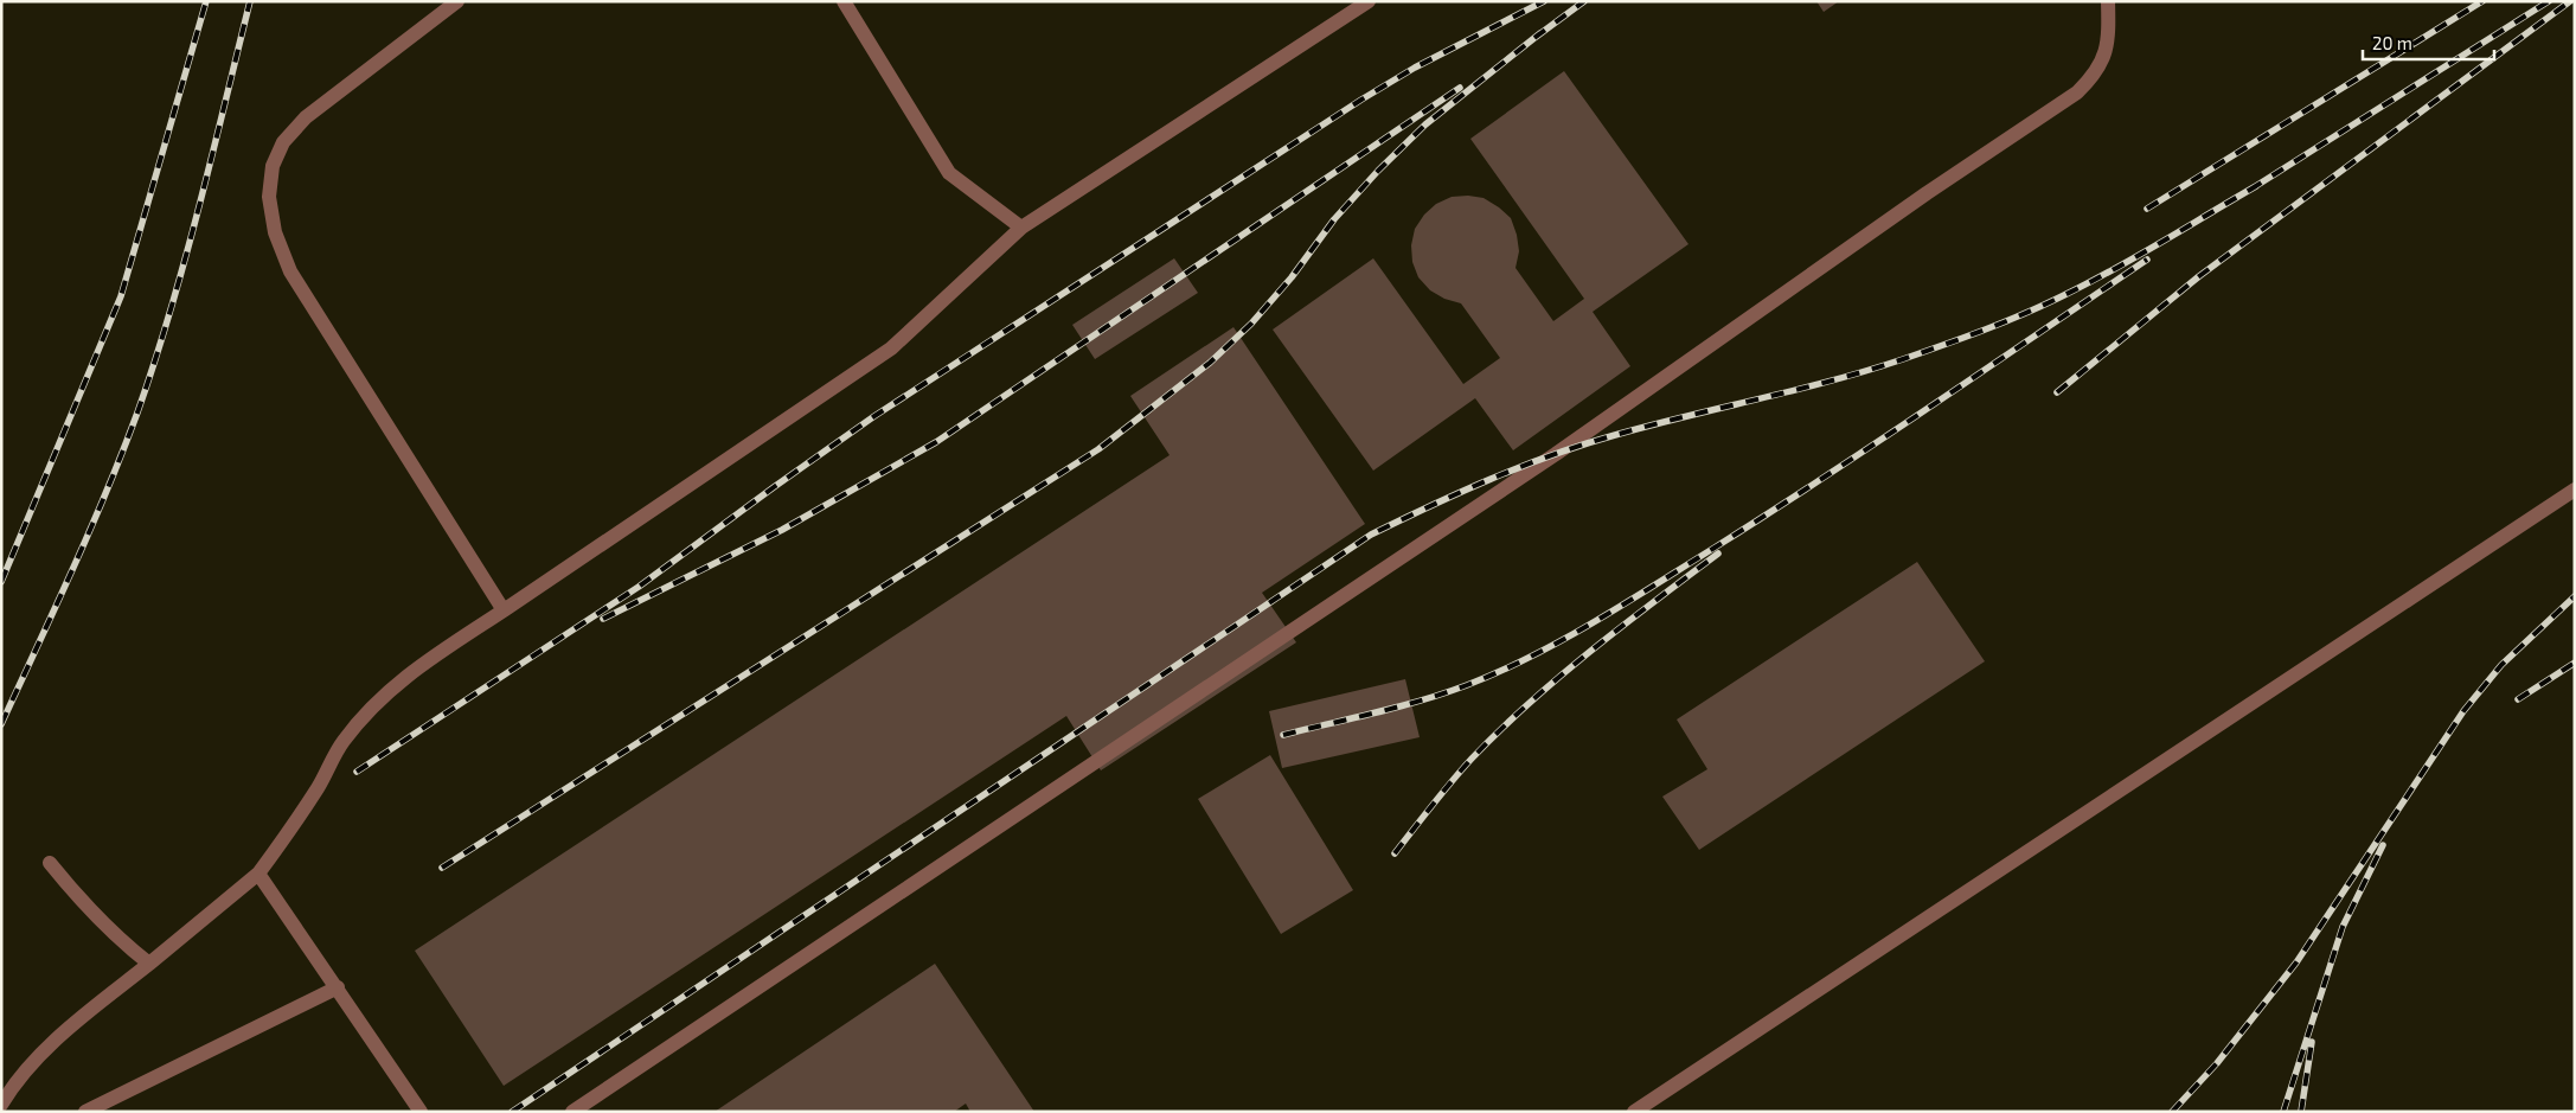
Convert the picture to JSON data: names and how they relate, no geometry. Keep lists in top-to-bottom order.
{
  "scale_bar": "20 m"
}
